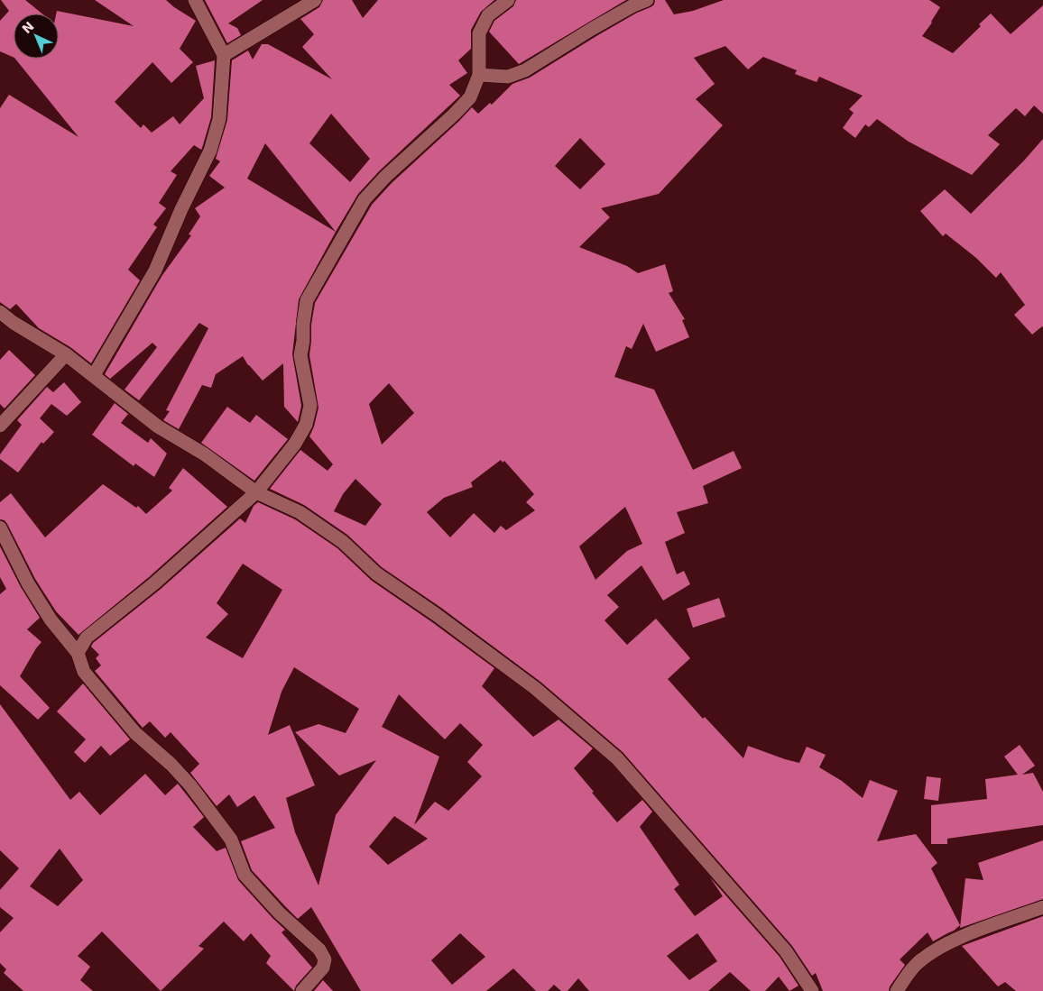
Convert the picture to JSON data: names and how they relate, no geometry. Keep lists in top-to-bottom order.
{
  "north": "top left"
}
